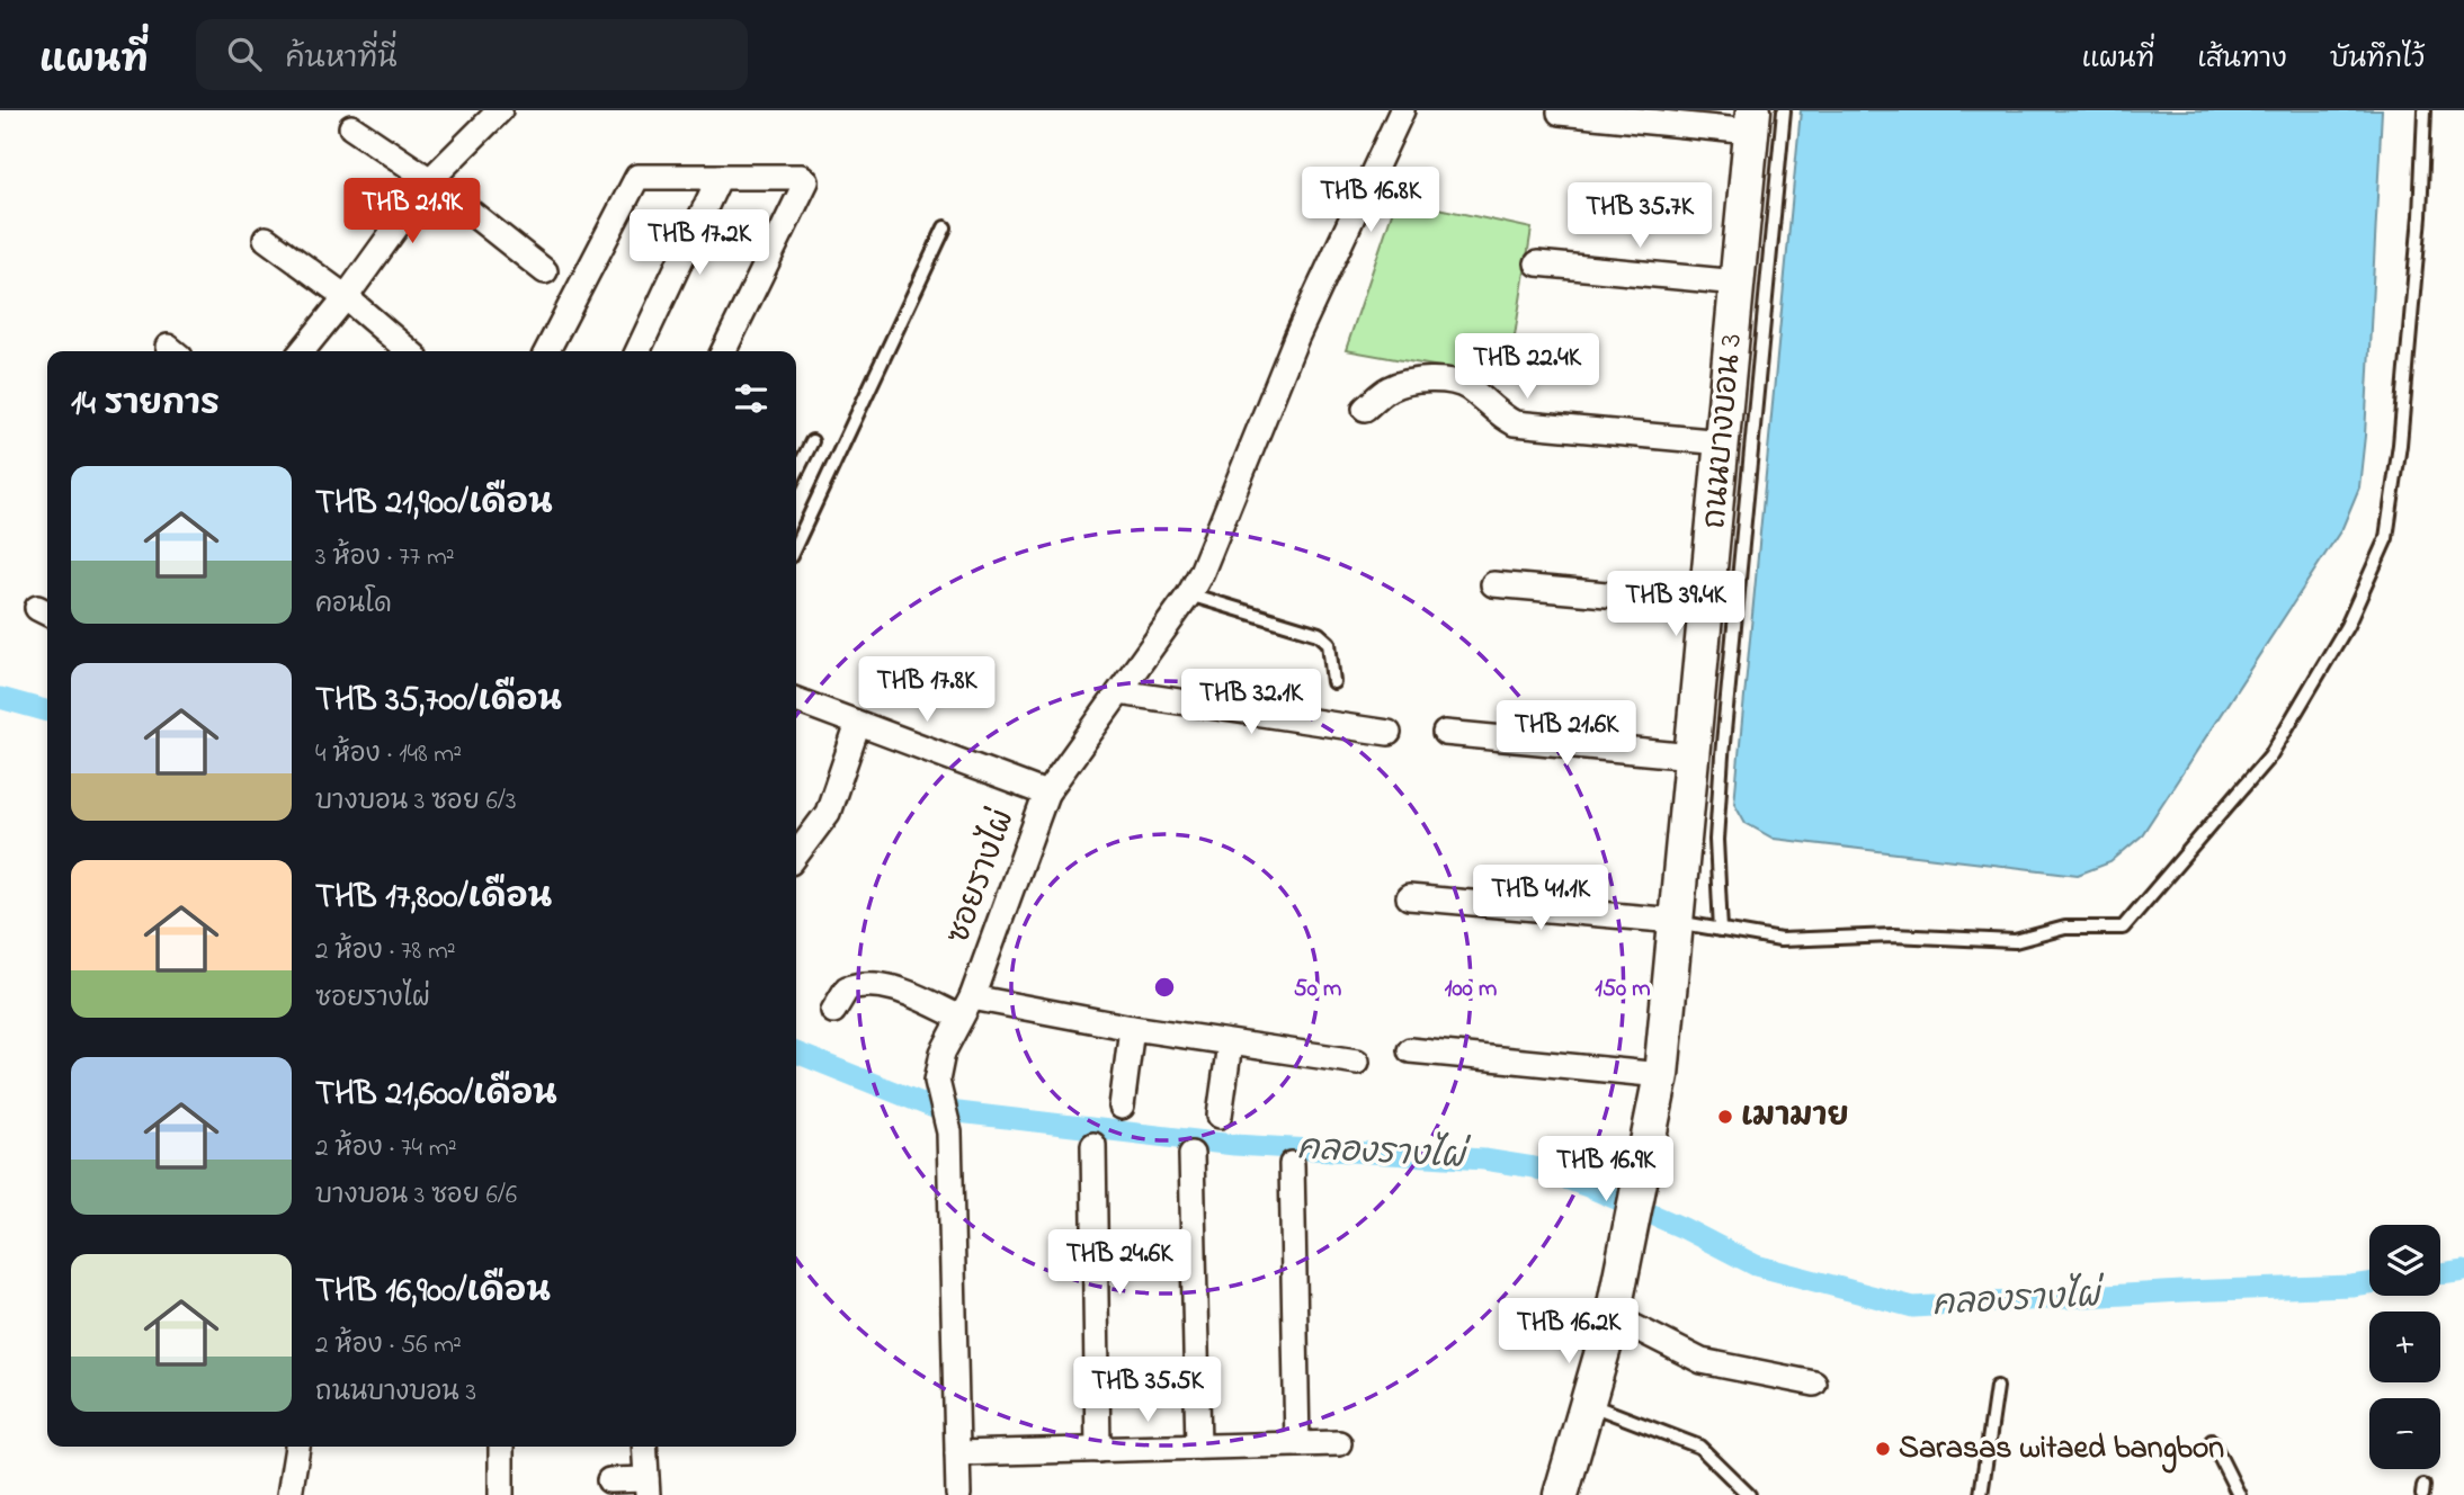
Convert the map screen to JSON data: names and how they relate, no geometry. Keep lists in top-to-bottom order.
{
  "streets": {
    "main road": ["ถนนบางบอน 3"],
    "street": ["ซอยรางไผ่"]
  },
  "water": ["คลองรางไผ่"],
  "places": ["เมามาย", "Sarasas witaed bangbon"],
  "page": {
    "header": "แผนที่",
    "search": "ค้นหาที่นี่",
    "nav": ["แผนที่", "เส้นทาง", "บันทึกไว้"],
    "price": [
      "THB 16.8K",
      "THB 21.9K",
      "THB 35.7K",
      "THB 17.2K",
      "THB 22.4K",
      "THB 39.4K",
      "THB 17.8K",
      "THB 32.1K",
      "THB 21.6K",
      "THB 41.1K",
      "THB 16.9K",
      "THB 24.6K",
      "THB 16.2K",
      "THB 35.5K"
    ],
    "heading": "14 รายการ",
    "list": [
      {
        "name": "THB 21,900/เดือน",
        "note": "3 ห้อง · 77 m² · คอนโด"
      },
      {
        "name": "THB 35,700/เดือน",
        "note": "4 ห้อง · 148 m² · บางบอน 3 ซอย 6/3"
      },
      {
        "name": "THB 17,800/เดือน",
        "note": "2 ห้อง · 78 m² · ซอยรางไผ่"
      },
      {
        "name": "THB 21,600/เดือน",
        "note": "2 ห้อง · 74 m² · บางบอน 3 ซอย 6/6"
      },
      {
        "name": "THB 16,900/เดือน",
        "note": "2 ห้อง · 56 m² · ถนนบางบอน 3"
      }
    ],
    "map_buttons": ["+", "−"]
  },
  "rings": ["50 m", "100 m", "150 m"]
}
